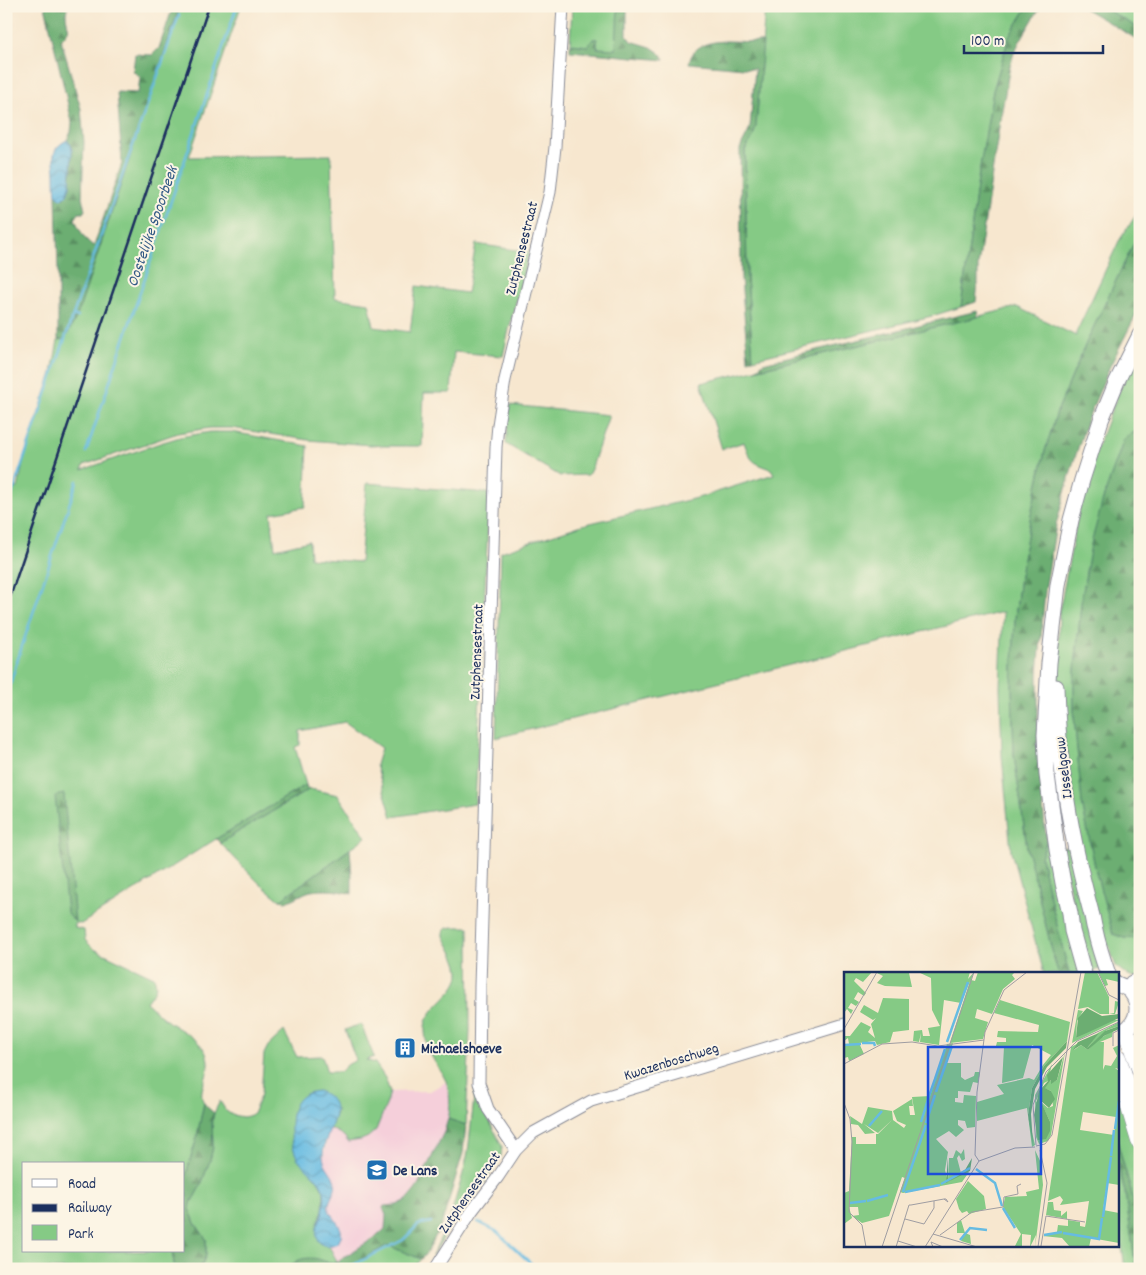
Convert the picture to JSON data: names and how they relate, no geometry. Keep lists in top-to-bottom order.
{
  "streets": {
    "main road": ["IJsselgouw"],
    "street": ["Zutphensestraat", "Kwazenboschweg"]
  },
  "crossings": [
    ["Zutphensestraat", "Kwazenboschweg"]
  ],
  "water": ["Oostelijke Spoorbeek"],
  "places": {
    "building": ["Michaelshoeve"],
    "school or university": ["De Lans"]
  },
  "legend": ["Road", "Railway", "Park"],
  "scale_bar": "100 m"
}
